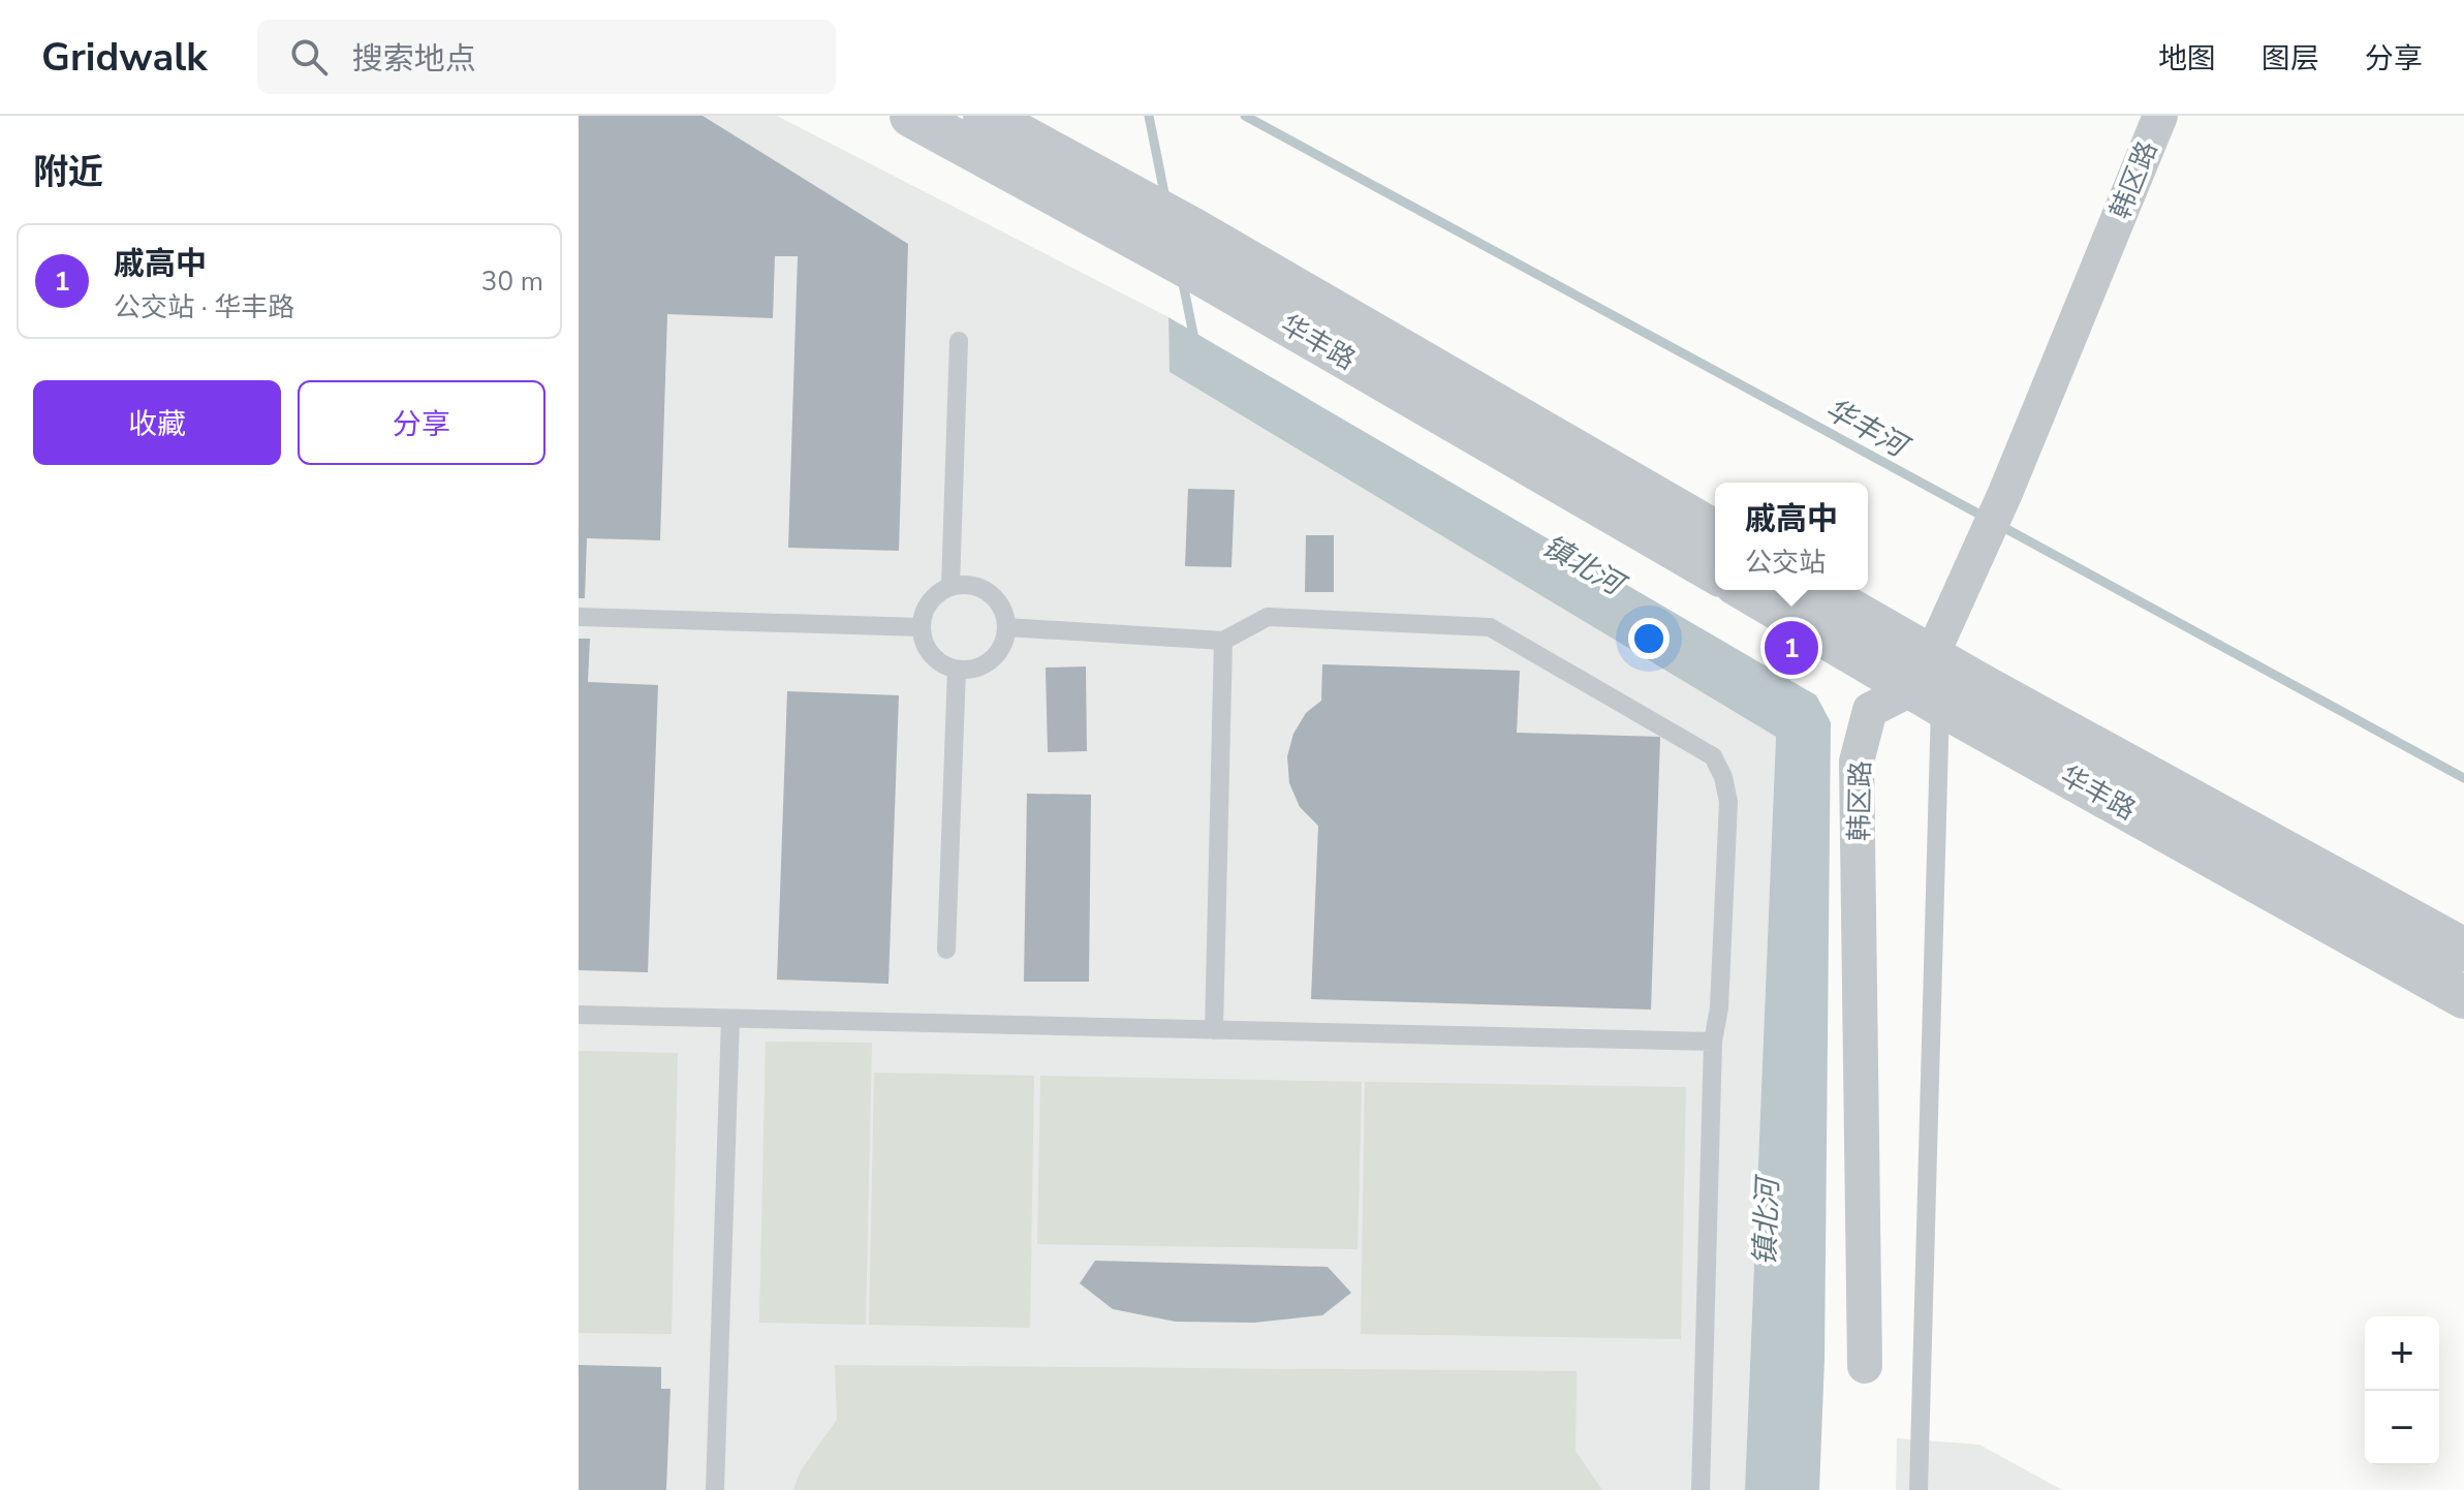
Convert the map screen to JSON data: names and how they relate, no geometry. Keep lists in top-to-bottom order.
{
  "streets": {
    "street": ["韩区路", "华丰路"]
  },
  "crossings": [
    ["韩区路", "华丰路"]
  ],
  "water": ["华丰河", "镇北河"],
  "page": {
    "header": "Gridwalk",
    "search": "搜索地点",
    "nav": ["地图", "图层", "分享"],
    "heading": "附近",
    "list": [
      {
        "mark": "1",
        "name": "戚高中",
        "note": "公交站 · 华丰路",
        "value": "30 m"
      }
    ],
    "buttons": ["收藏", "分享"],
    "popup": ["戚高中", "公交站"],
    "pins": "1",
    "map_buttons": ["+", "−"]
  }
}
